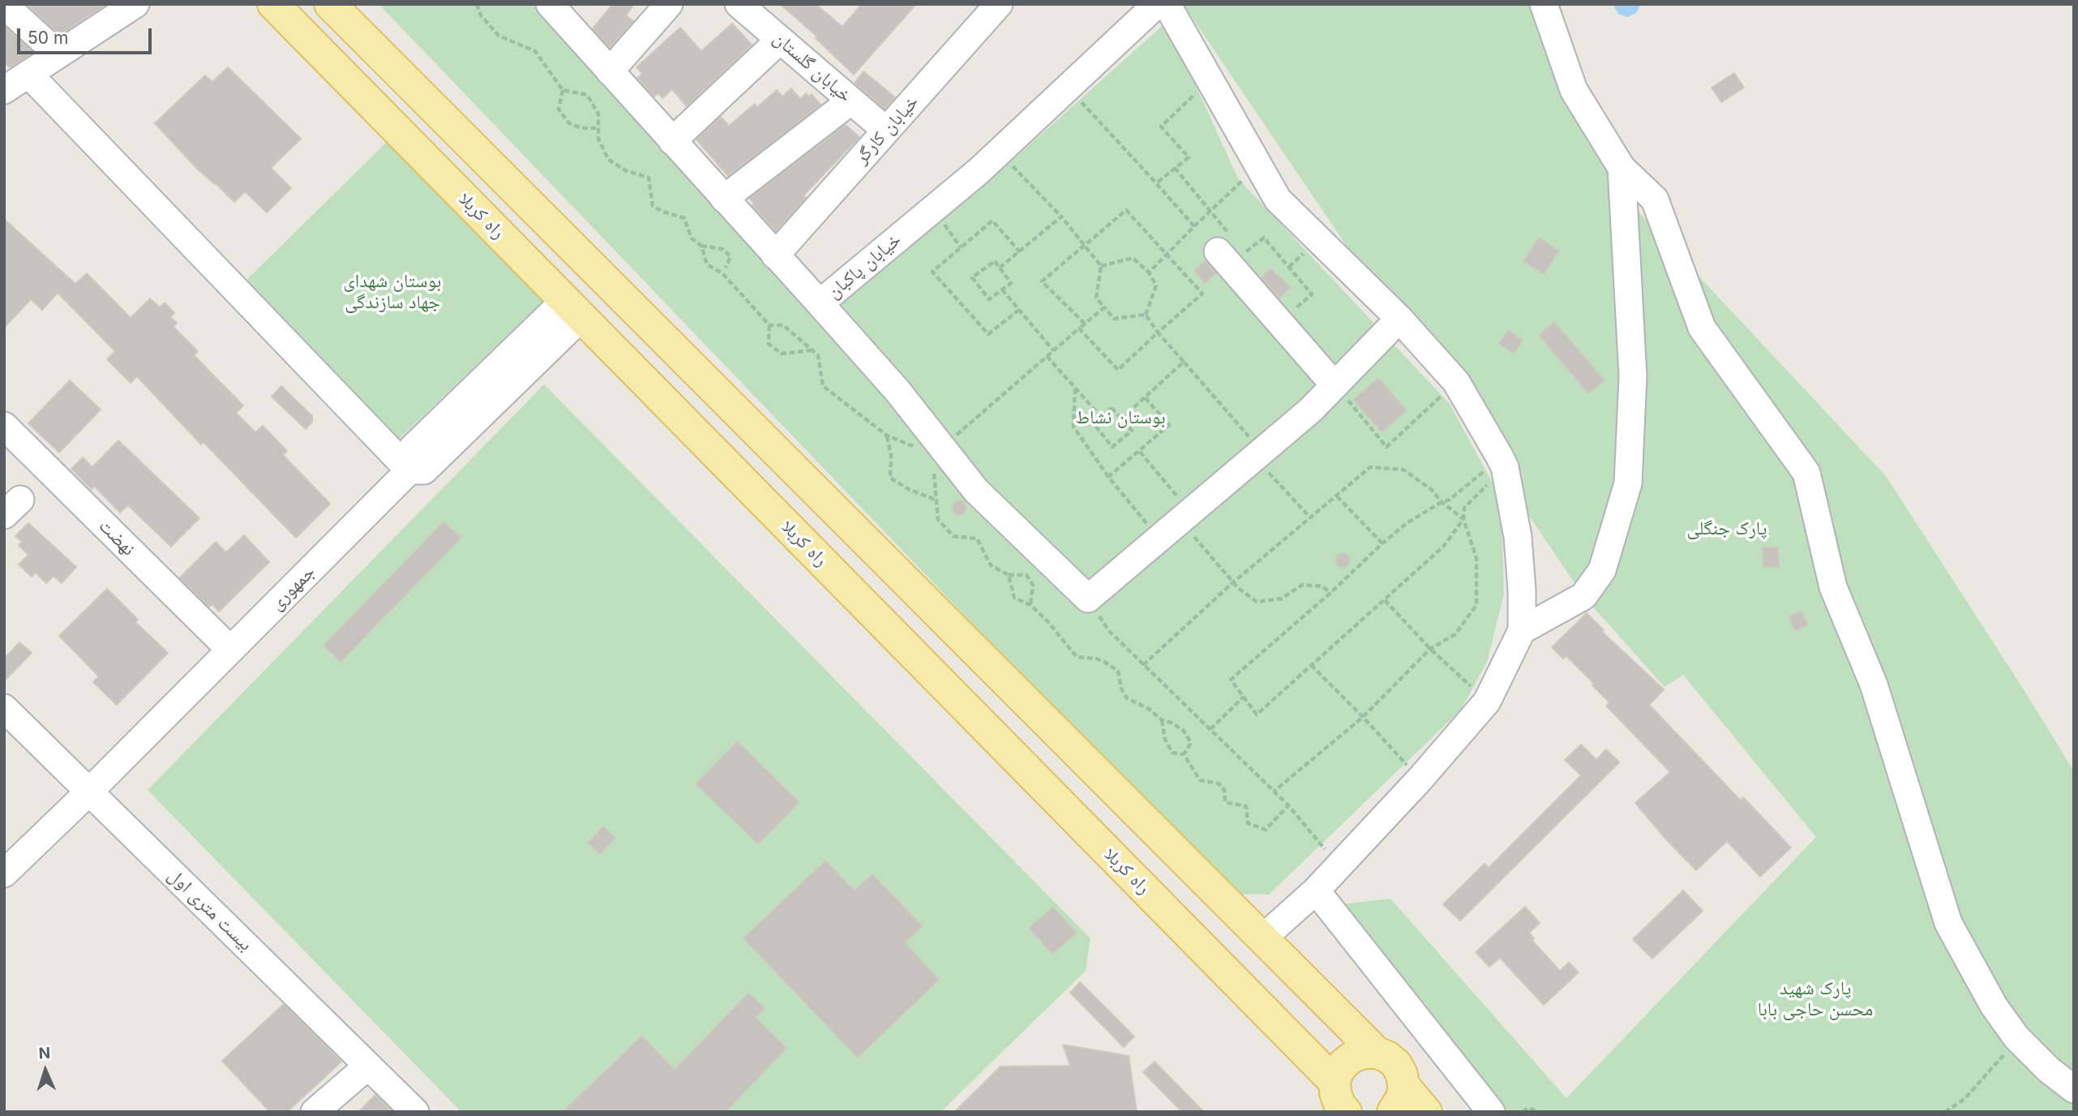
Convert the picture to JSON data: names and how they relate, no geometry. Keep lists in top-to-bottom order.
{
  "streets": {
    "main road": ["راه کربلا"],
    "street": [
      "خیابان گلستان",
      "خیابان کارگر",
      "خیابان پاکبان",
      "نهضت",
      "جمهوری",
      "بیست متری اول"
    ]
  },
  "crossings": [
    ["خیابان گلستان", "خیابان کارگر"],
    ["خیابان کارگر", "خیابان پاکبان"],
    ["راه کربلا", "جمهوری"],
    ["نهضت", "جمهوری"],
    ["جمهوری", "بیست متری اول"]
  ],
  "parks": [
    "بوستان شهدای جهاد سازندگی",
    "بوستان نشاط",
    "پارک جنگلی",
    "پارک شهید محسن حاجی بابا"
  ],
  "scale_bar": "50 m",
  "north": "top"
}
